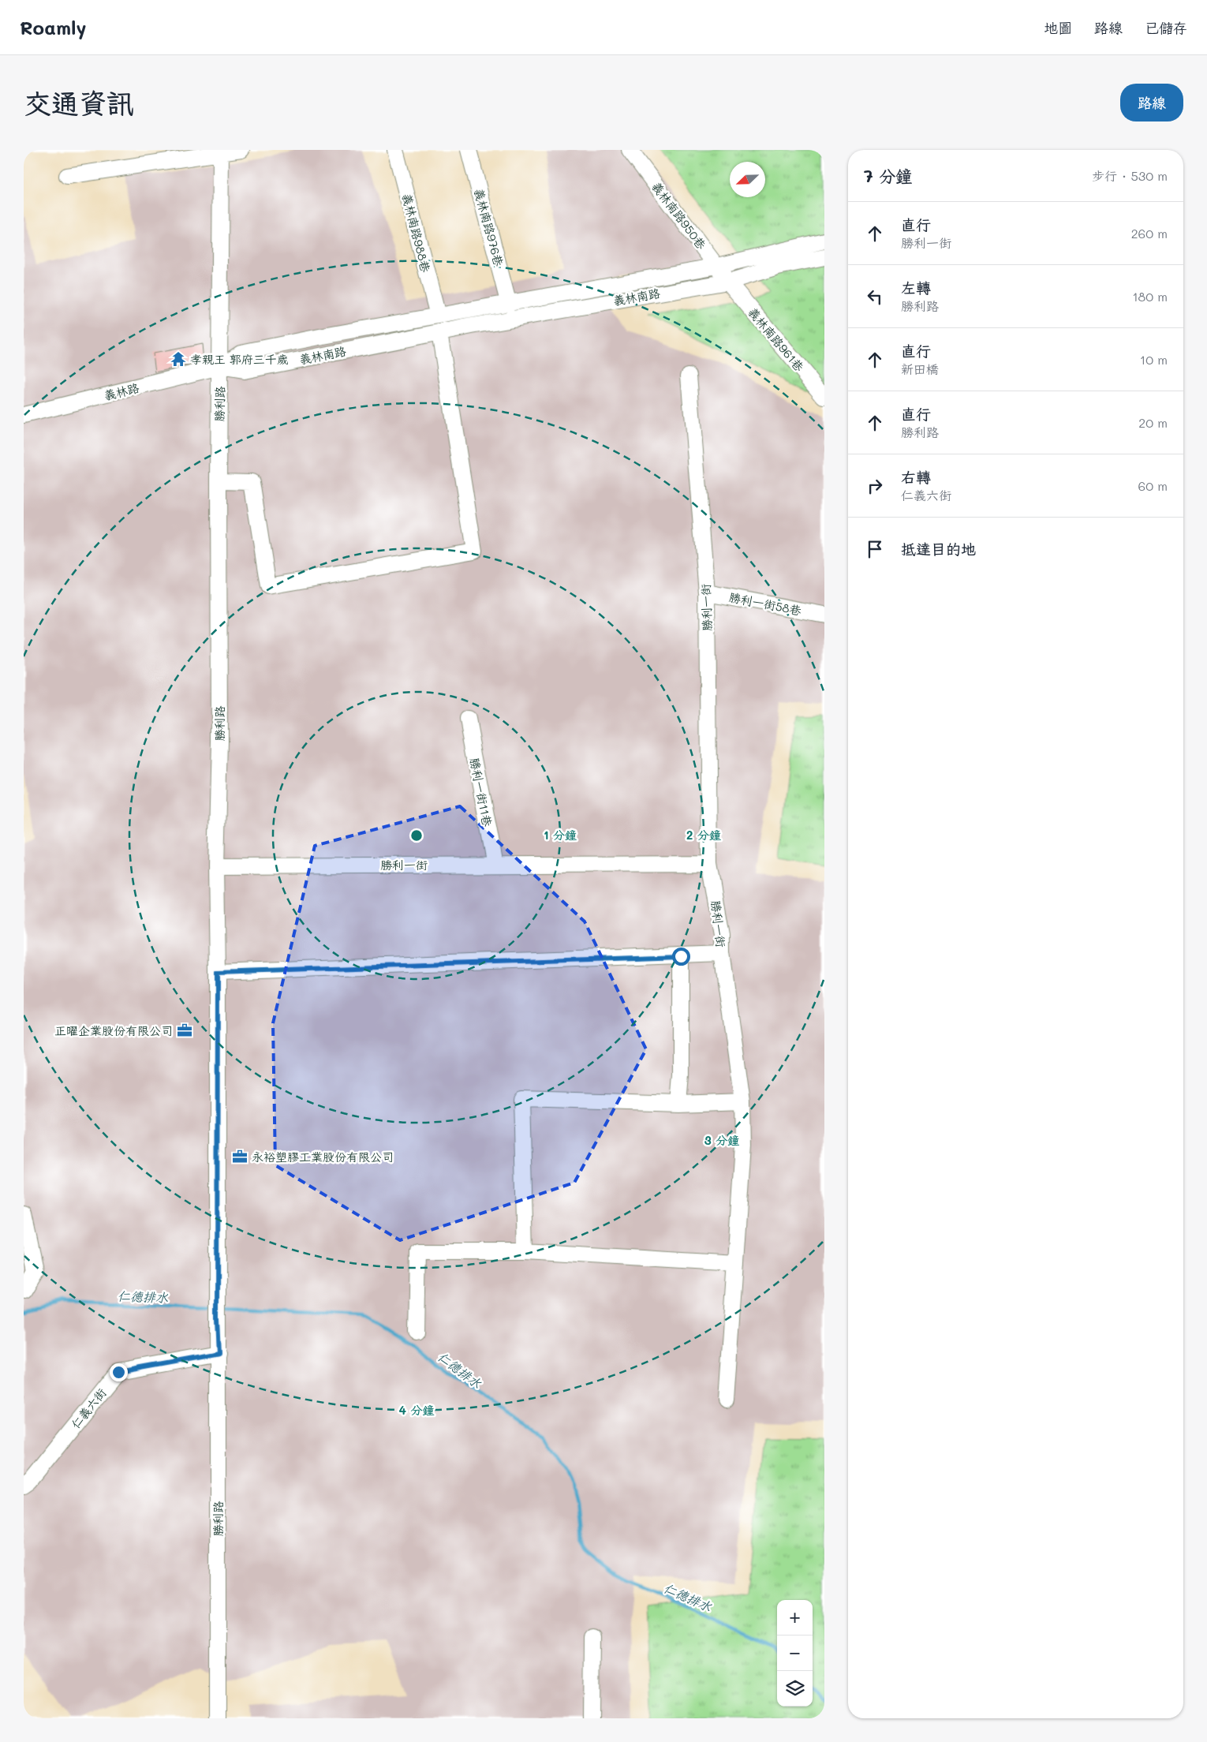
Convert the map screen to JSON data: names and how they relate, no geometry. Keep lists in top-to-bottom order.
{
  "streets": {
    "street": [
      "義林南路950巷",
      "義林南路976巷",
      "義林南路988巷",
      "義林南路",
      "義林南路961巷",
      "義林路",
      "勝利路",
      "勝利一街58巷",
      "勝利一街",
      "勝利一街11巷",
      "仁義六街"
    ]
  },
  "crossings": [
    ["義林南路950巷", "義林南路"],
    ["義林南路950巷", "義林南路961巷"],
    ["義林南路976巷", "義林南路"],
    ["義林南路988巷", "義林南路"],
    ["義林南路", "義林南路961巷"],
    ["義林南路", "義林路"],
    ["義林南路", "勝利路"],
    ["義林路", "勝利路"],
    ["勝利路", "勝利一街"],
    ["勝利路", "仁義六街"],
    ["勝利一街58巷", "勝利一街"],
    ["勝利一街", "勝利一街11巷"]
  ],
  "water": ["仁德排水"],
  "places": {
    "temple": ["孝親王 郭府三千歲"],
    "office": ["正曜企業股份有限公司", "永裕塑膠工業股份有限公司"]
  },
  "north": "bottom left",
  "page": {
    "header": "Roamly",
    "nav": ["地圖", "路線", "已儲存"],
    "buttons": "路線",
    "title": "交通資訊",
    "heading": ["7 分鐘", "步行 · 530 m"],
    "list": [
      ["直行", "勝利一街", "260 m"],
      ["左轉", "勝利路", "180 m"],
      ["直行", "新田橋", "10 m"],
      ["直行", "勝利路", "20 m"],
      ["右轉", "仁義六街", "60 m"],
      "抵達目的地"
    ],
    "map_buttons": ["+", "−"]
  },
  "rings": [
    "1 分鐘",
    "2 分鐘",
    "3 分鐘",
    "4 分鐘"
  ]
}
